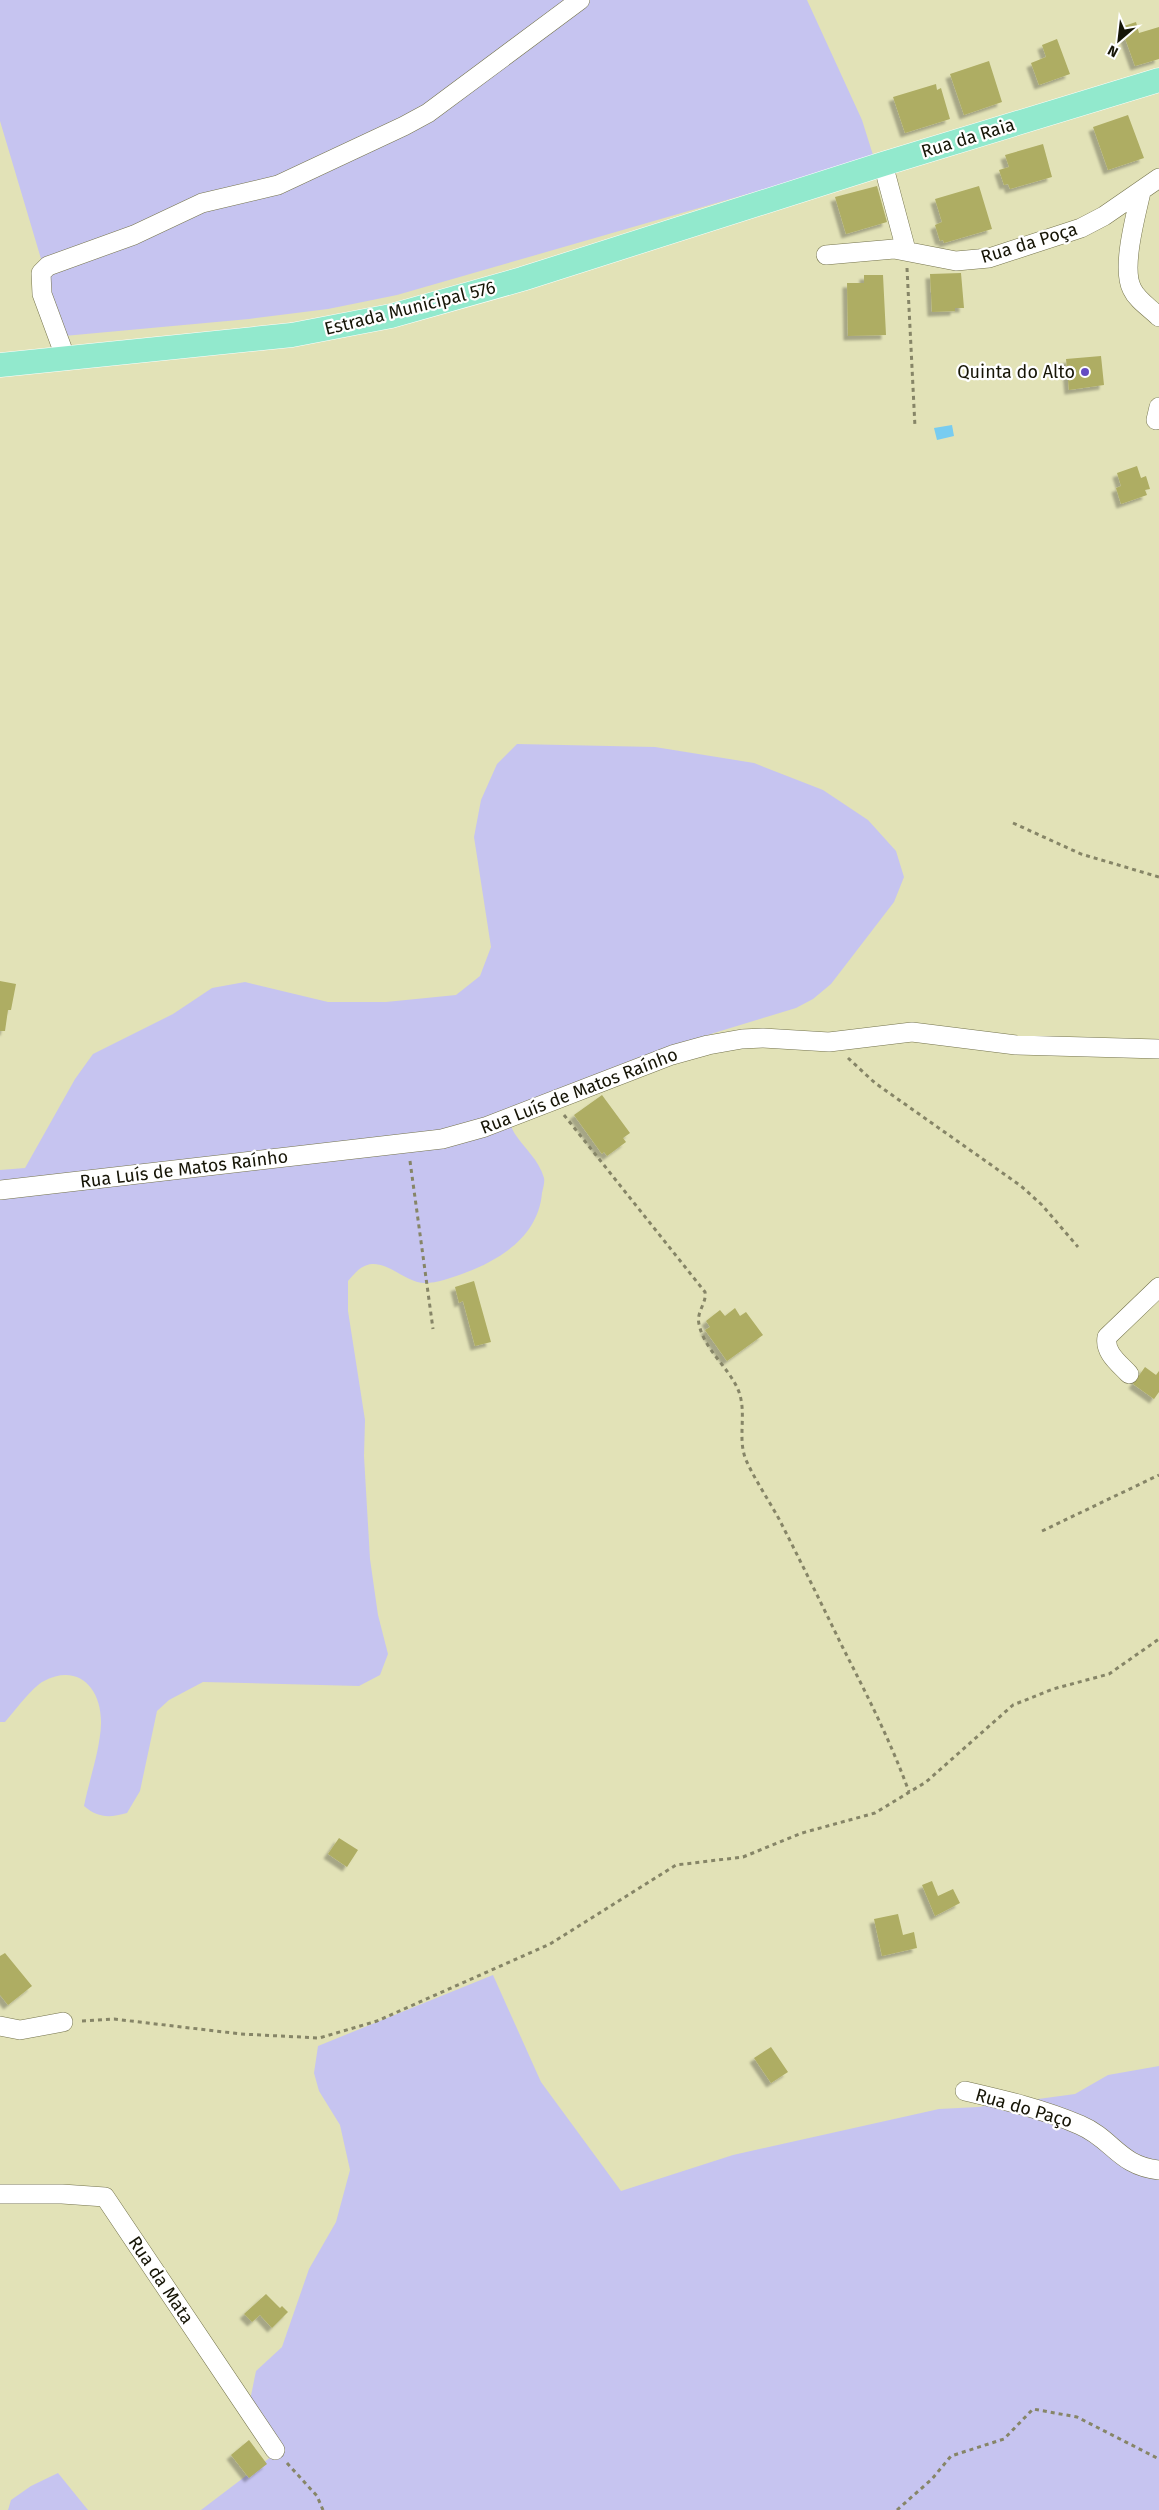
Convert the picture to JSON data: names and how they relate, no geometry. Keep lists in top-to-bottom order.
{
  "streets": {
    "main road": ["Rua da Raia", "Estrada Municipal 576"],
    "street": [
      "Rua da Poça",
      "Rua Luís de Matos Raínho",
      "Rua do Paço",
      "Rua da Mata"
    ]
  },
  "crossings": [
    ["Rua da Raia", "Estrada Municipal 576"]
  ],
  "places": ["Quinta do Alto"],
  "north": "bottom left"
}
